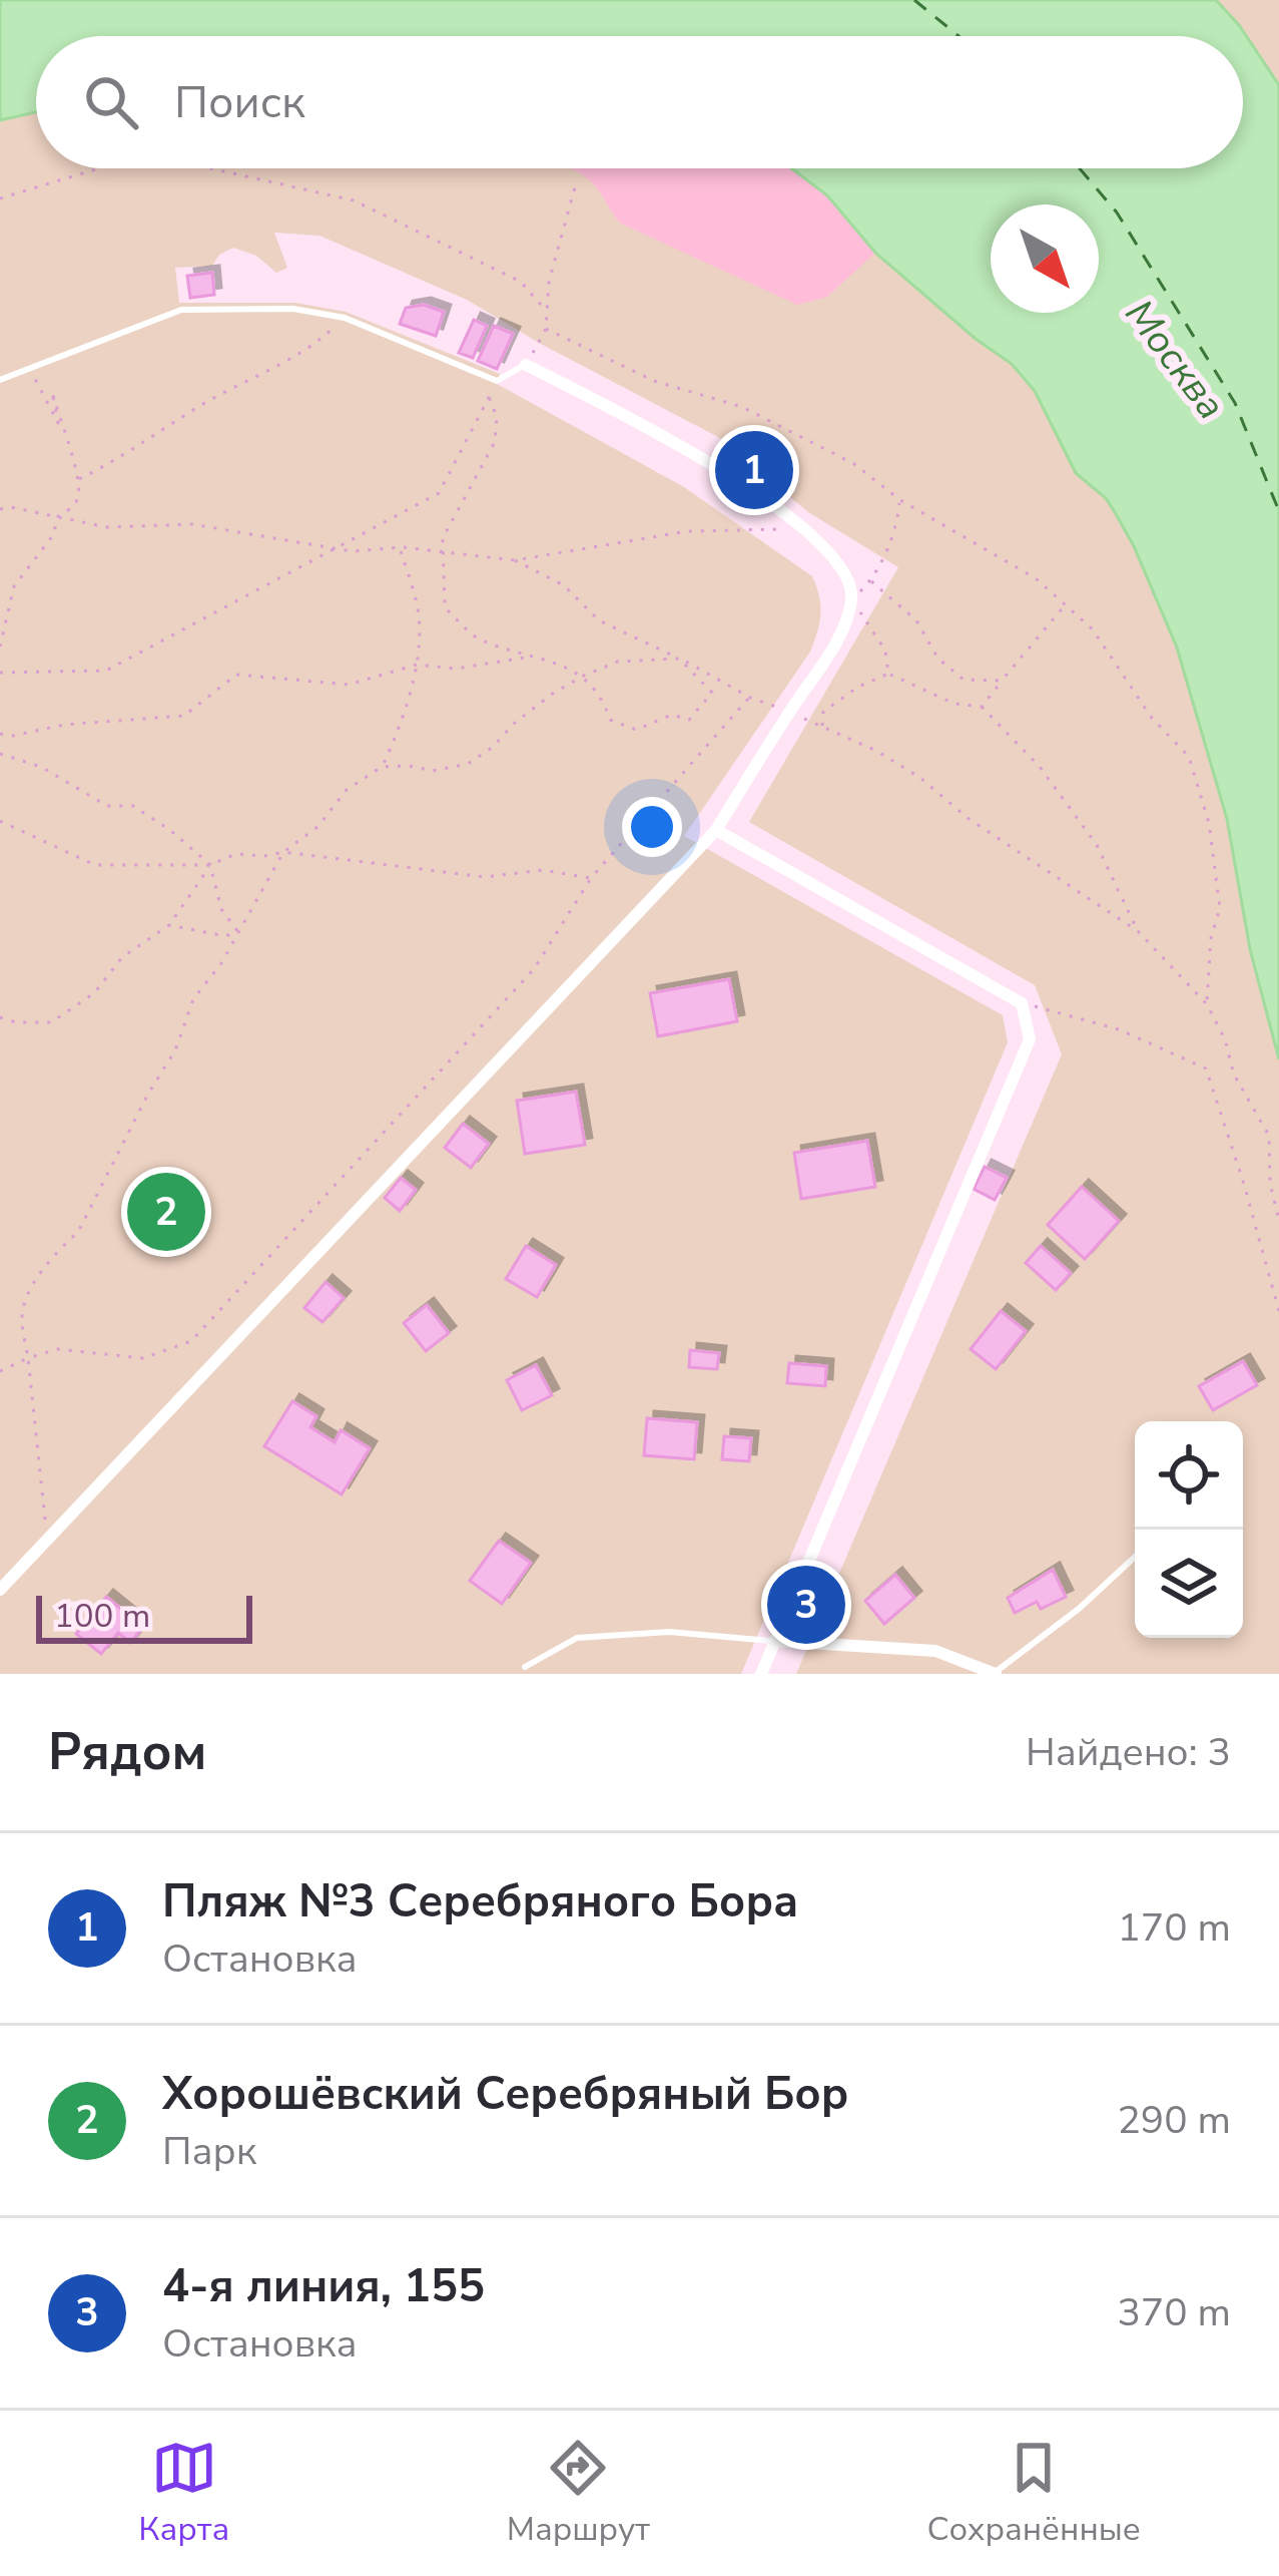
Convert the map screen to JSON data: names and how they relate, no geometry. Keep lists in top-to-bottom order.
{
  "water": ["Москва"],
  "scale_bar": "100 m",
  "north": "bottom right",
  "page": {
    "search": "Поиск",
    "pins": ["1", "2", "3"],
    "scale": "100 m",
    "heading": ["Рядом", "Найдено: 3"],
    "list": [
      {
        "mark": "1",
        "name": "Пляж №3 Cеребряного Бора",
        "note": "Остановка",
        "value": "170 m"
      },
      {
        "mark": "2",
        "name": "Хорошёвский Серебряный Бор",
        "note": "Парк",
        "value": "290 m"
      },
      {
        "mark": "3",
        "name": "4-я линия, 155",
        "note": "Остановка",
        "value": "370 m"
      }
    ],
    "nav": ["Карта", "Маршрут", "Сохранённые"]
  }
}
